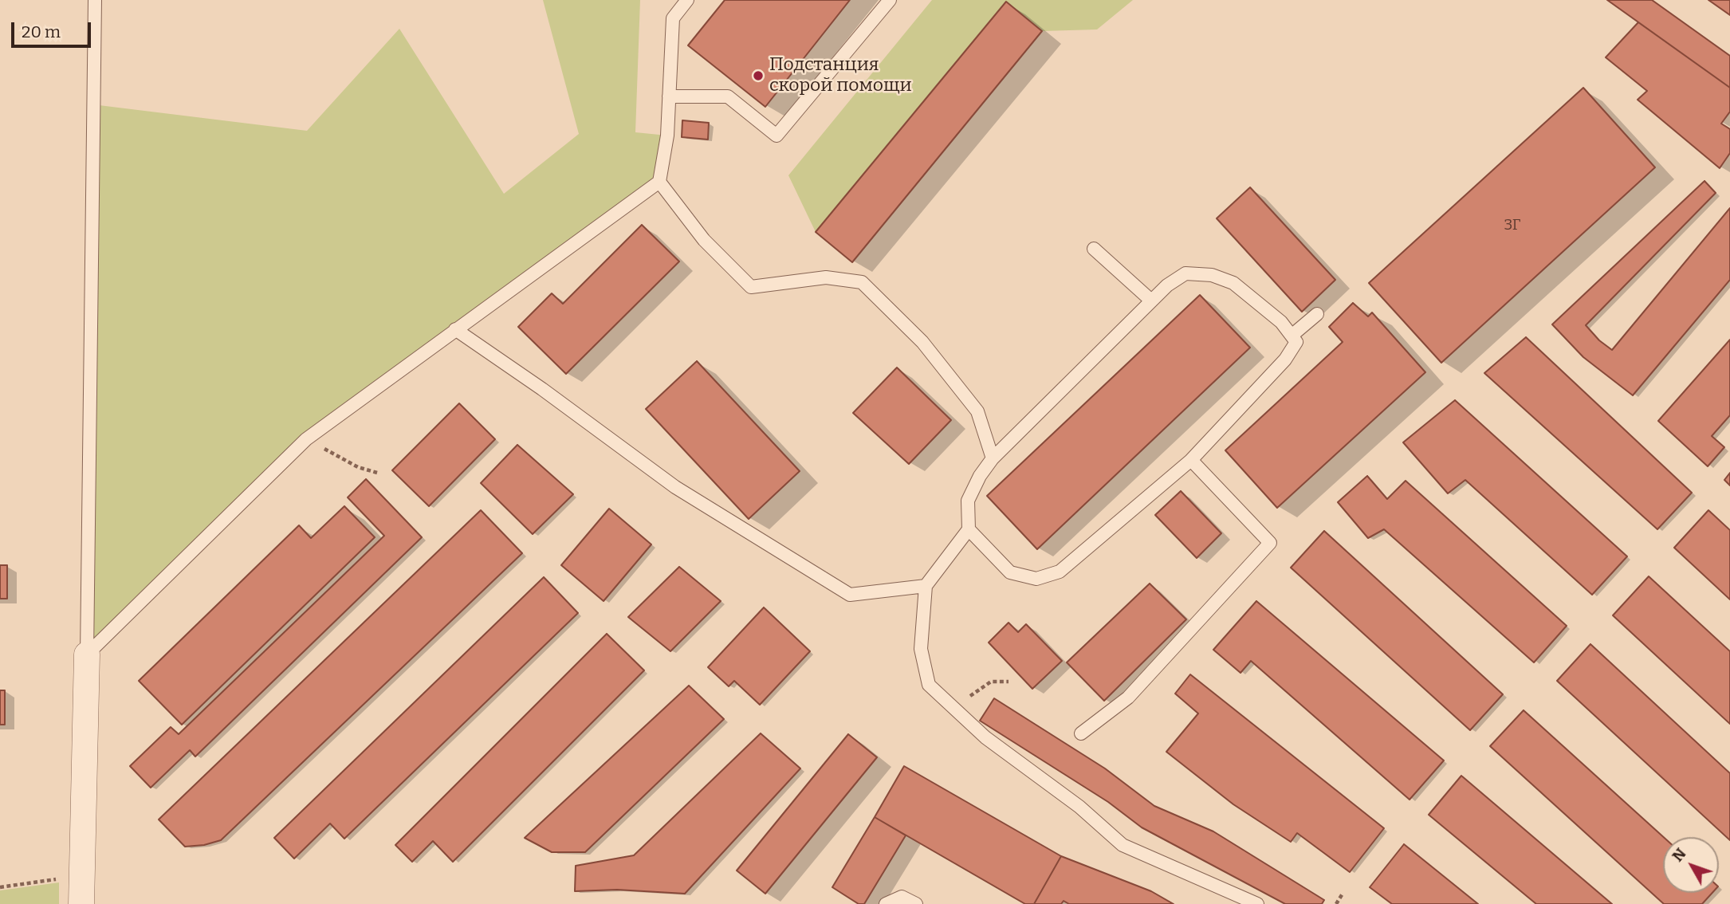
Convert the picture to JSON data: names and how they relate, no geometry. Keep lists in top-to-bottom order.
{
  "places": ["Подстанция скорой помощи"],
  "house_numbers": ["3Г"],
  "scale_bar": "20 m",
  "north": "top left"
}
